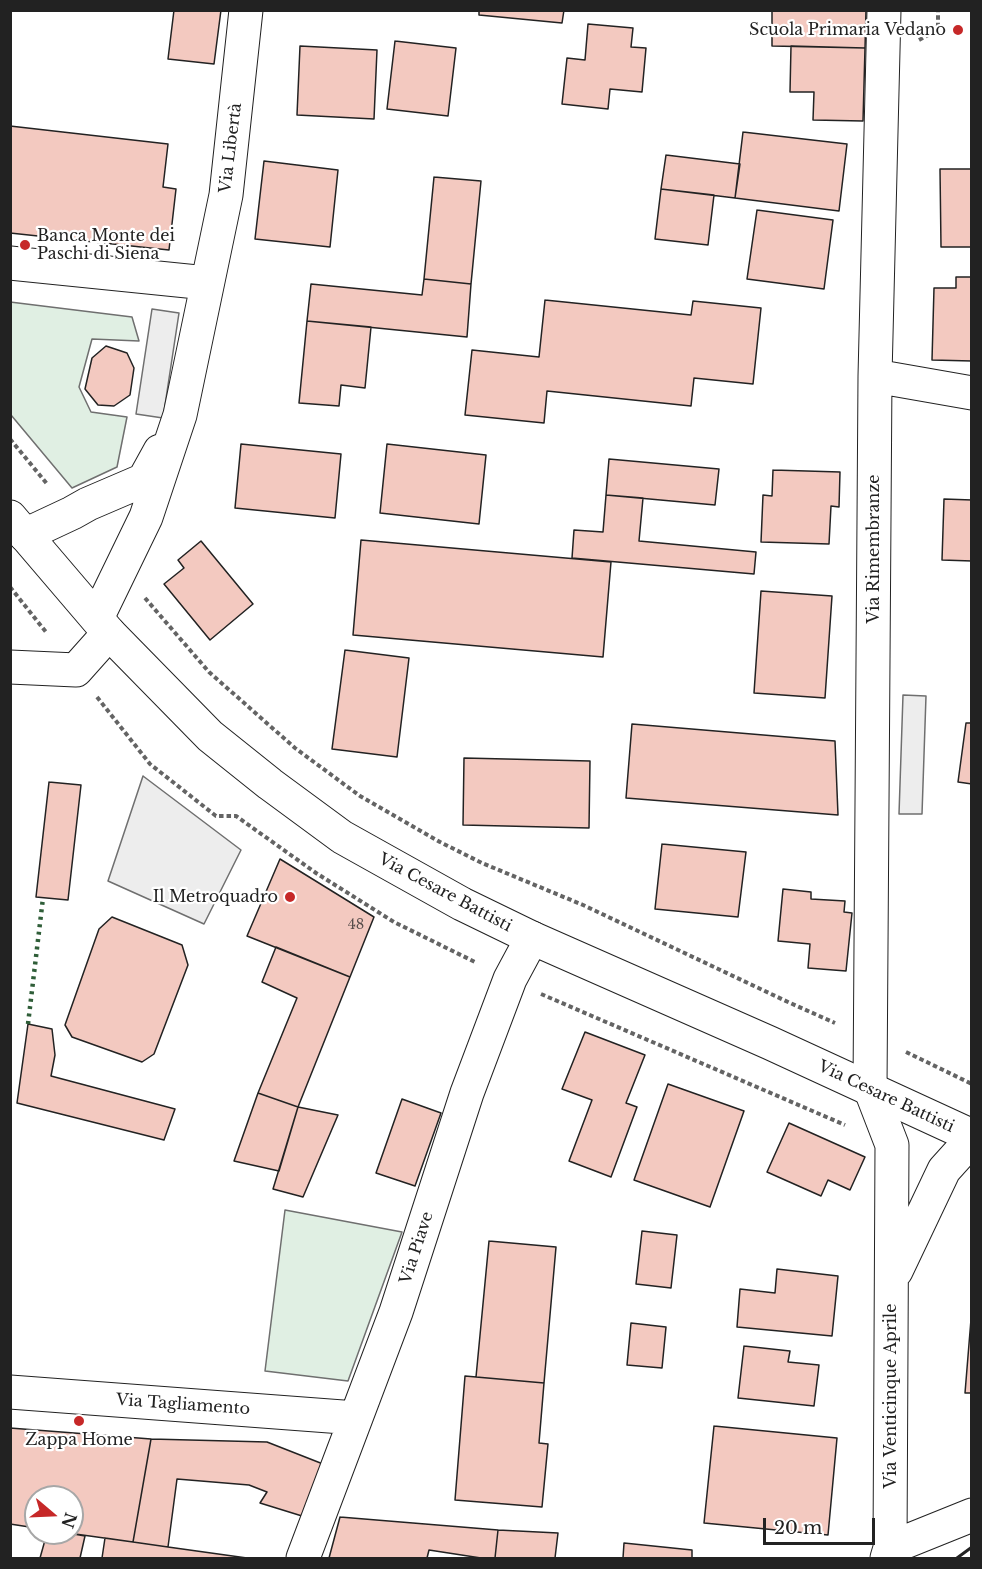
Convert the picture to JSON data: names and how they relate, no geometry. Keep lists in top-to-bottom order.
{
  "streets": {
    "street": [
      "Via Libertà",
      "Via Rimembranze",
      "Via Cesare Battisti",
      "Via Piave",
      "Via Venticinque Aprile",
      "Via Tagliamento"
    ]
  },
  "crossings": [
    ["Via Libertà", "Via Cesare Battisti"],
    ["Via Rimembranze", "Via Cesare Battisti"],
    ["Via Rimembranze", "Via Venticinque Aprile"],
    ["Via Cesare Battisti", "Via Piave"],
    ["Via Cesare Battisti", "Via Venticinque Aprile"],
    ["Via Piave", "Via Tagliamento"]
  ],
  "places": [
    "Scuola Primaria Vedano",
    "Banca Monte dei Paschi di Siena",
    "Il Metroquadro",
    "Zappa Home"
  ],
  "house_numbers": ["48"],
  "scale_bar": "20 m",
  "north": "right"
}
